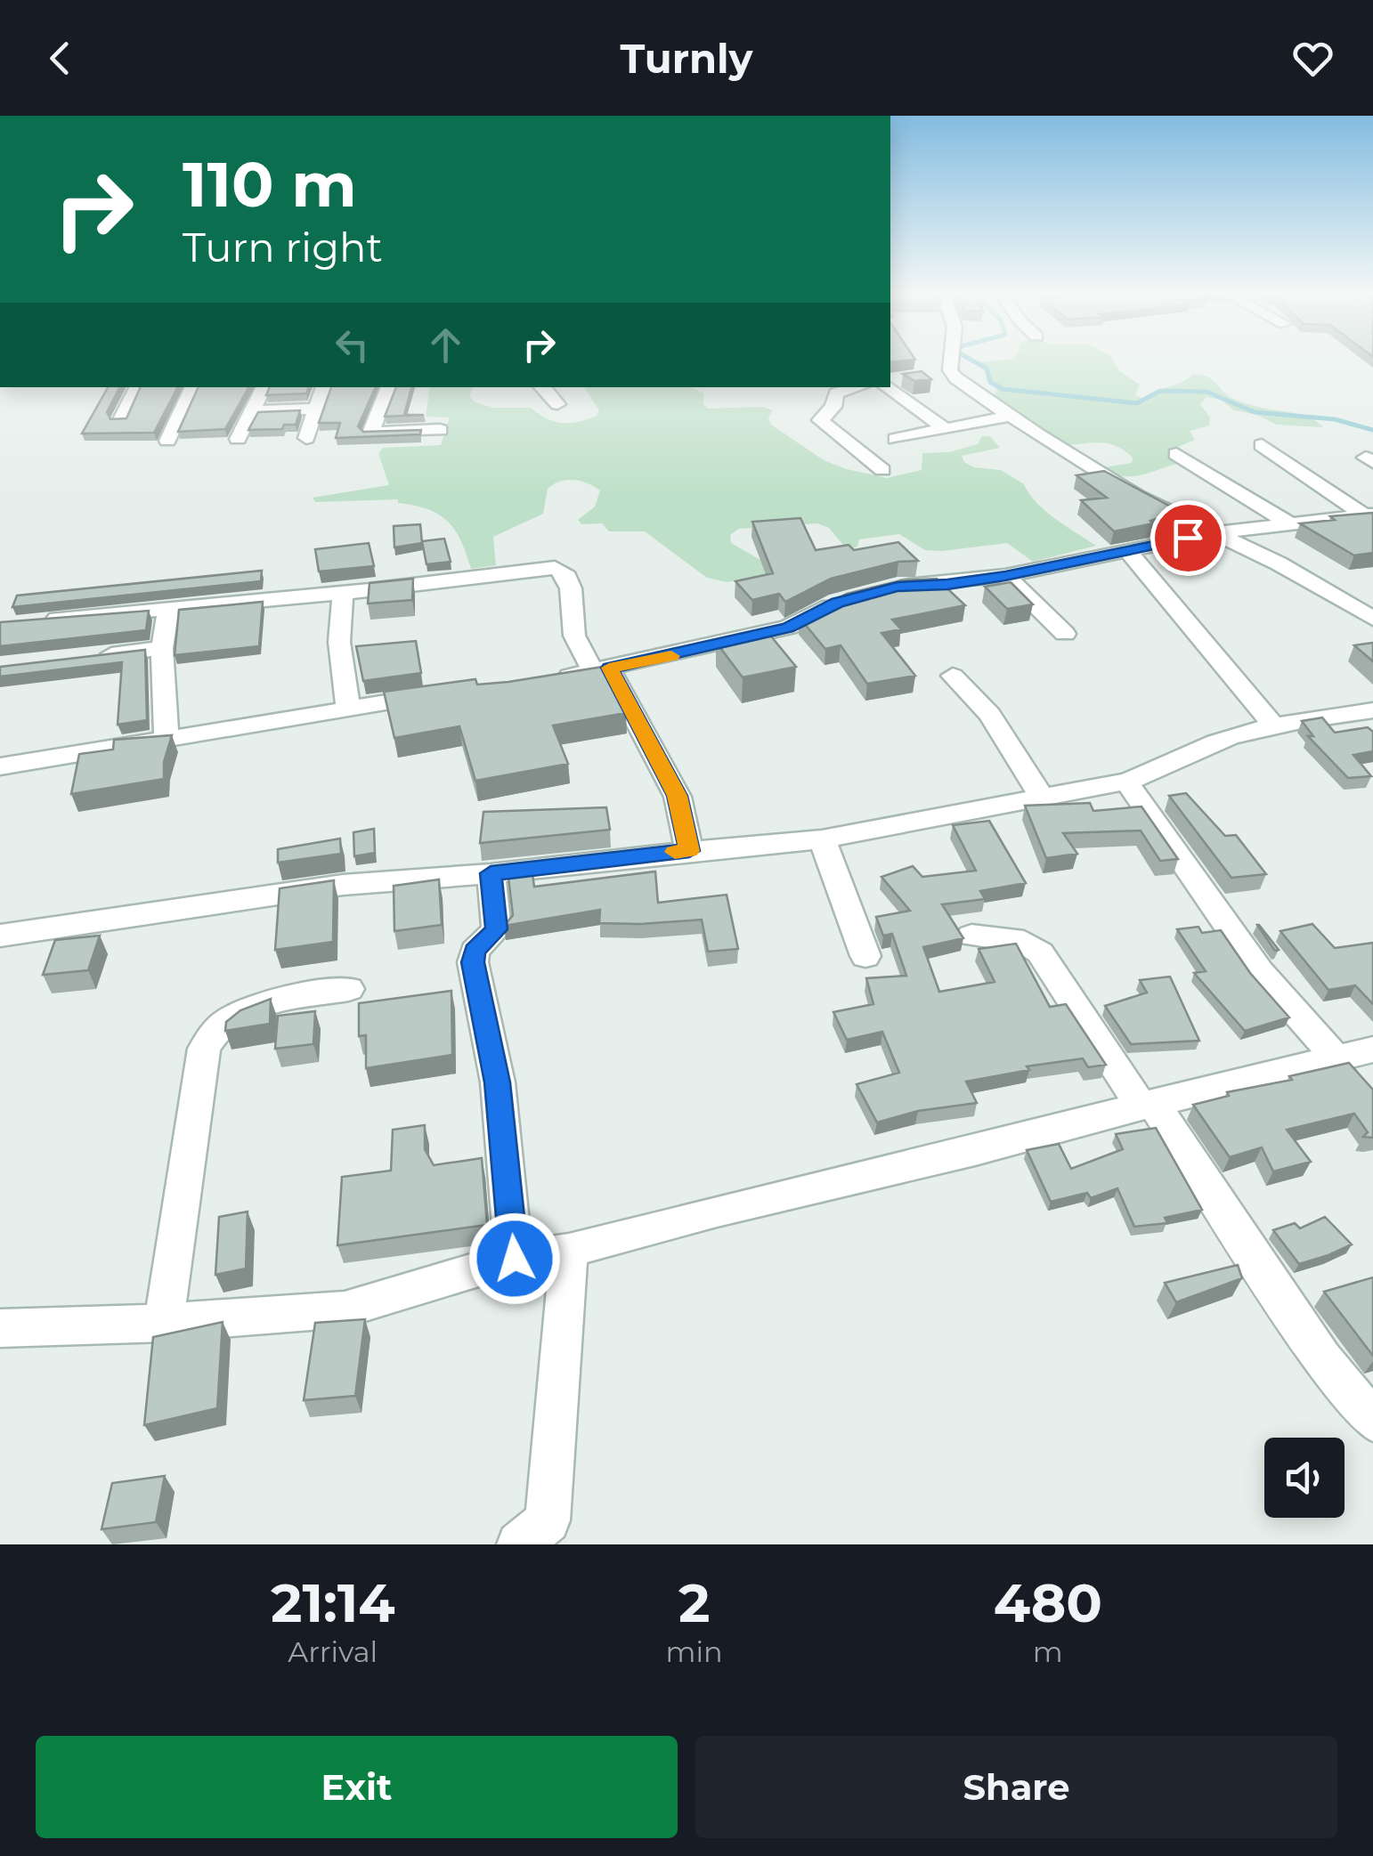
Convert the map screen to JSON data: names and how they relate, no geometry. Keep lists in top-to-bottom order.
{
  "page": {
    "header": "Turnly",
    "turn": ["110 m", "Turn right"],
    "eta": [
      "21:14",
      "Arrival",
      "2",
      "min",
      "480",
      "m"
    ],
    "buttons": ["Exit", "Share"]
  }
}
